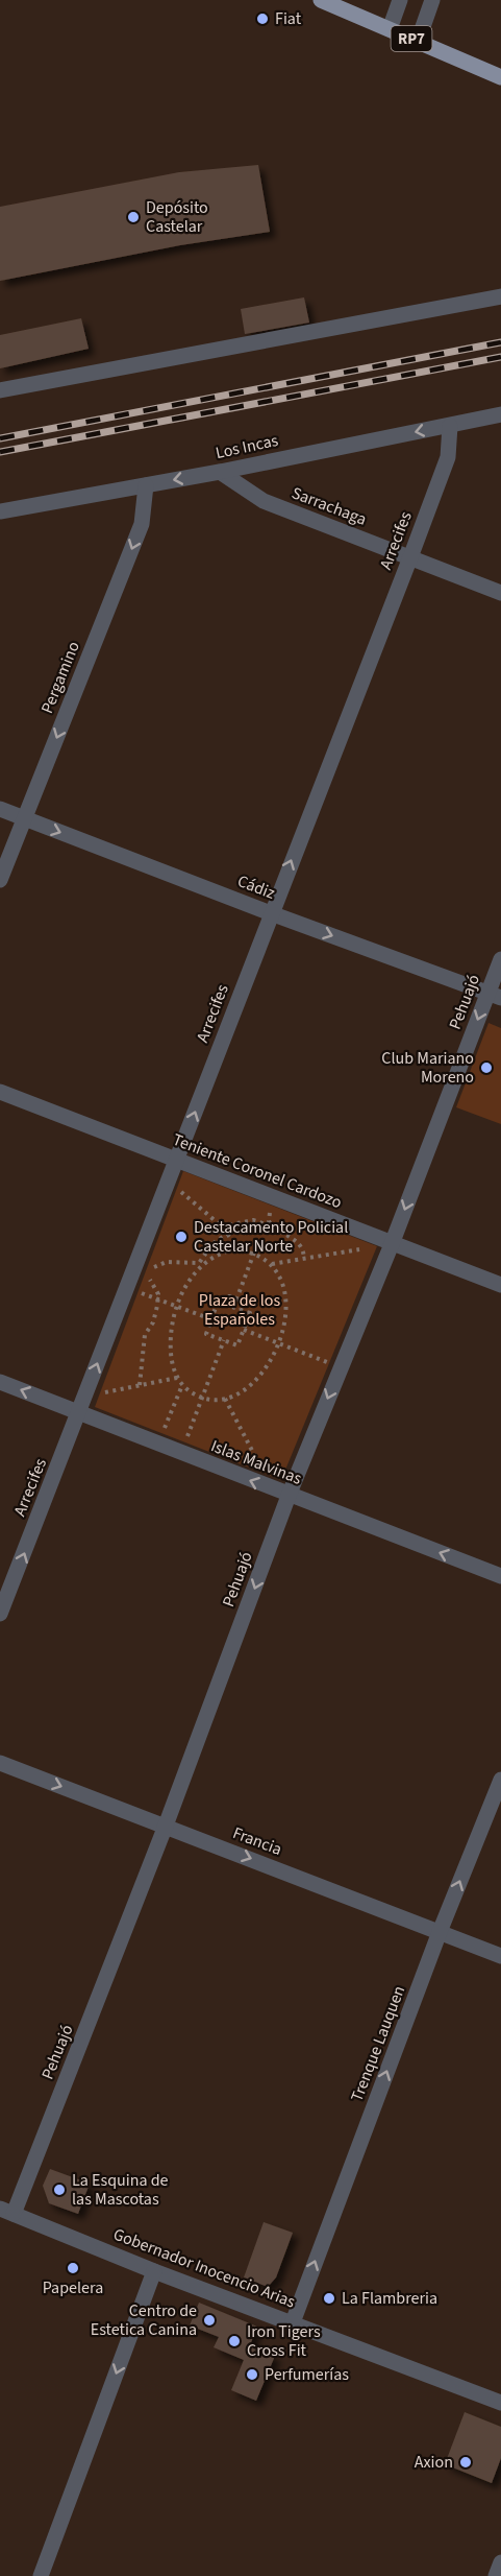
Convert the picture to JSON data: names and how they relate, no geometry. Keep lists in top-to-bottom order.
{
  "streets": {
    "main road": ["RP7"],
    "street": [
      "Los Incas",
      "Sarrachaga",
      "Arrecifes",
      "Pergamino",
      "Cádiz",
      "Pehuajó",
      "Teniente Coronel Cardozo",
      "Islas Malvinas",
      "Francia",
      "Trenque Lauquen",
      "Gobernador Inocencio Arias"
    ]
  },
  "crossings": [
    ["Los Incas", "Sarrachaga"],
    ["Los Incas", "Arrecifes"],
    ["Los Incas", "Pergamino"],
    ["Sarrachaga", "Arrecifes"],
    ["Arrecifes", "Cádiz"],
    ["Arrecifes", "Teniente Coronel Cardozo"],
    ["Arrecifes", "Islas Malvinas"],
    ["Pergamino", "Cádiz"],
    ["Cádiz", "Pehuajó"],
    ["Pehuajó", "Teniente Coronel Cardozo"],
    ["Pehuajó", "Islas Malvinas"],
    ["Pehuajó", "Francia"],
    ["Pehuajó", "Gobernador Inocencio Arias"],
    ["Francia", "Trenque Lauquen"],
    ["Trenque Lauquen", "Gobernador Inocencio Arias"]
  ],
  "one_way": [
    "Arrecifes",
    "Pergamino",
    "Cádiz",
    "Pehuajó",
    "Islas Malvinas",
    "Francia",
    "Trenque Lauquen"
  ],
  "parks": ["Plaza de los Españoles"],
  "places": [
    "Fiat",
    "Depósito Castelar",
    "Club Mariano Moreno",
    "Destacamento Policial Castelar Norte",
    "La Esquina de las Mascotas",
    "Papelera",
    "La Flambreria",
    "Centro de Estetica Canina",
    "Iron Tigers Cross Fit",
    "Perfumerías",
    "Axion"
  ]
}
